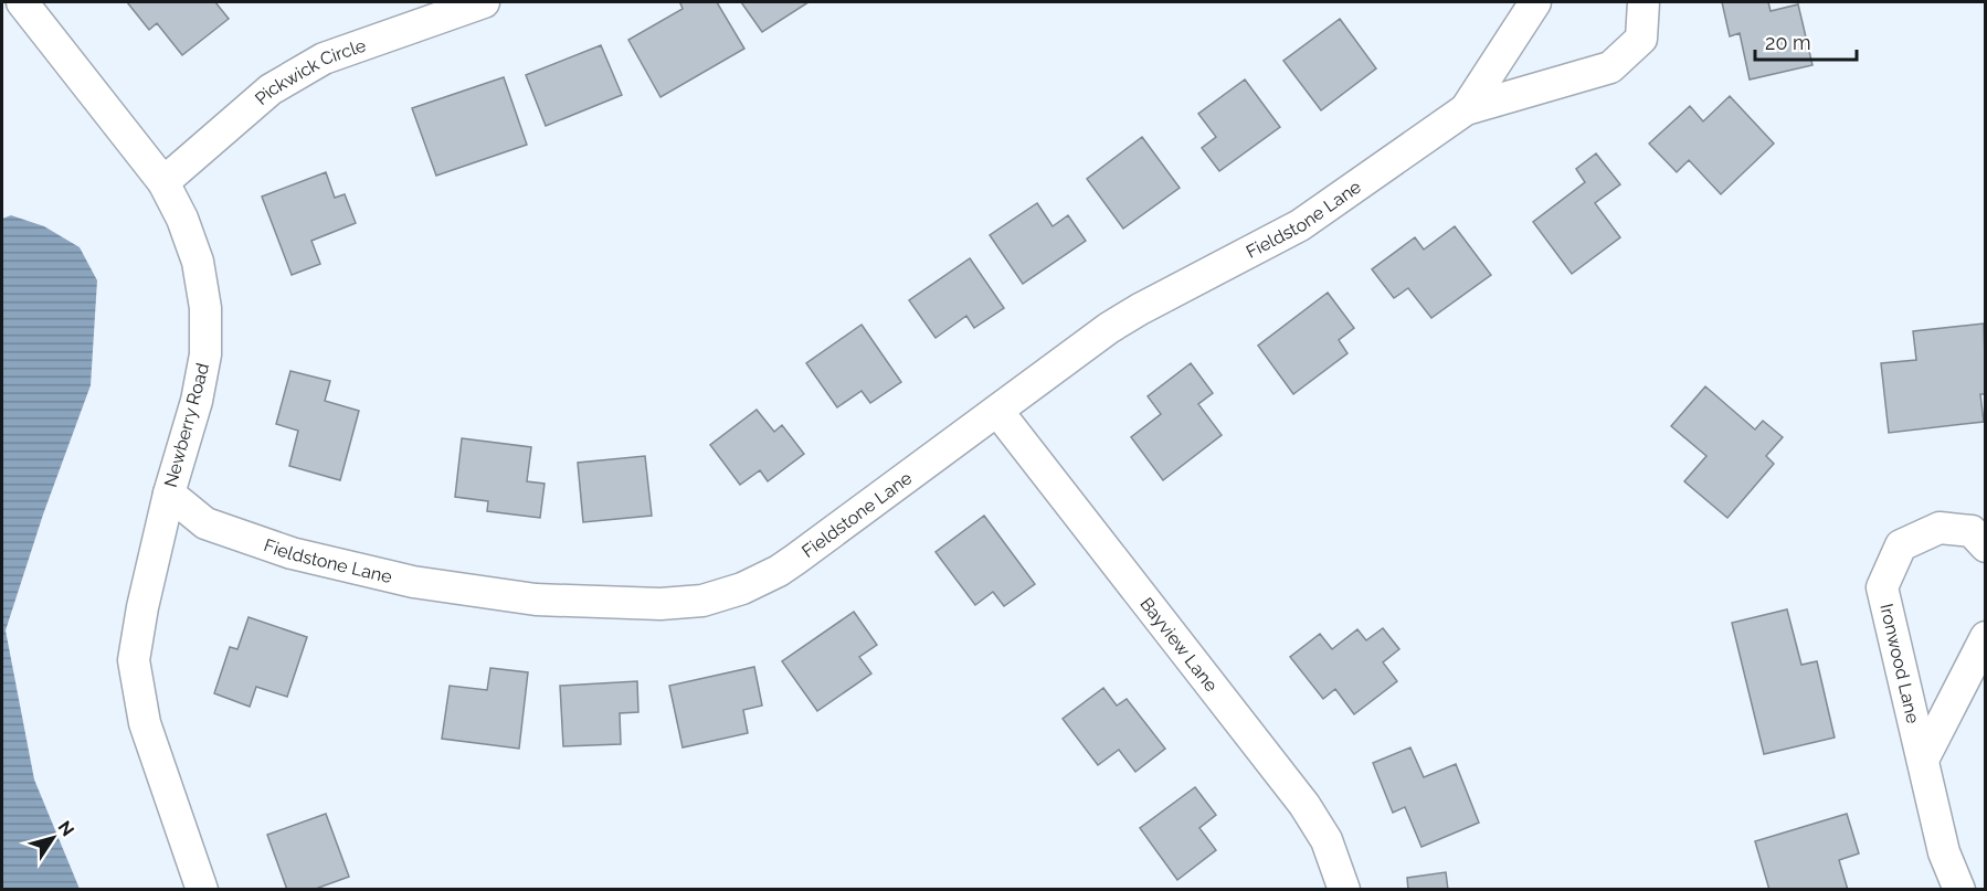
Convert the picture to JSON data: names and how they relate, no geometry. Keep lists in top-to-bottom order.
{
  "streets": {
    "street": [
      "Pickwick Circle",
      "Fieldstone Lane",
      "Newberry Road",
      "Bayview Lane",
      "Ironwood Lane"
    ]
  },
  "crossings": [
    ["Pickwick Circle", "Newberry Road"],
    ["Fieldstone Lane", "Newberry Road"],
    ["Fieldstone Lane", "Bayview Lane"]
  ],
  "scale_bar": "20 m",
  "north": "top right"
}
